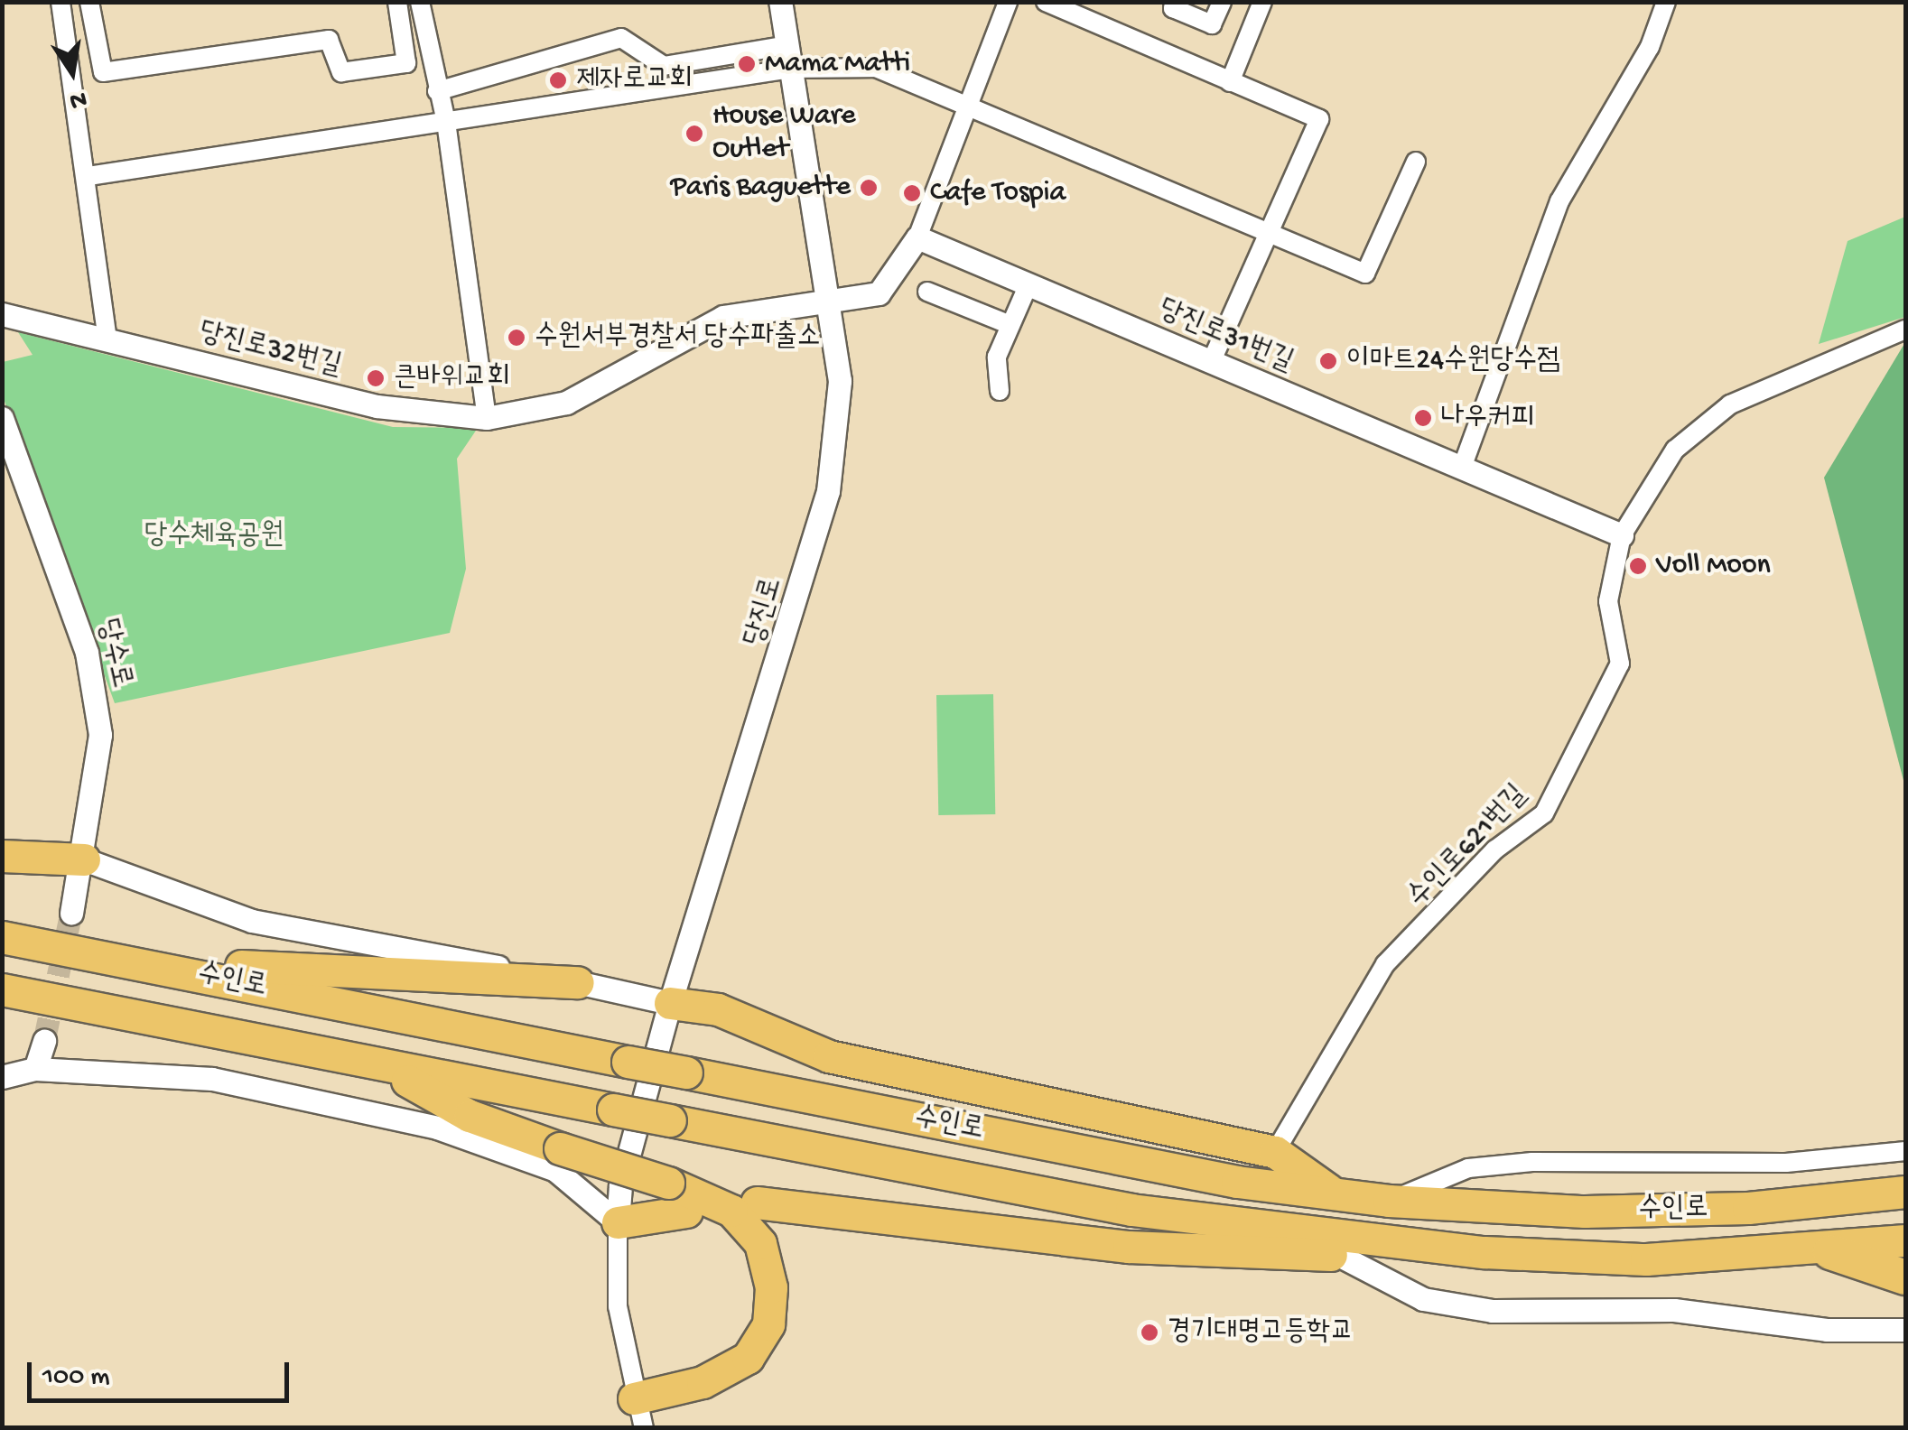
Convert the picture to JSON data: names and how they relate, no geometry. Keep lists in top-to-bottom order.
{
  "streets": {
    "highway": ["수인로"],
    "street": [
      "당진로31번길",
      "당진로32번길",
      "당진로",
      "당수로",
      "수인로621번길"
    ]
  },
  "crossings": [
    ["당진로31번길", "수인로621번길"],
    ["당진로32번길", "당진로"]
  ],
  "parks": ["당수체육공원"],
  "places": [
    "Mama Matti",
    "제자로교회",
    "House Ware Outlet",
    "Paris Baguette",
    "Cafe Tospia",
    "수원서부경찰서 당수파출소",
    "이마트24수원당수점",
    "큰바위교회",
    "나우커피",
    "Voll Moon",
    "경기대명고등학교"
  ],
  "scale_bar": "100 m",
  "north": "bottom"
}
